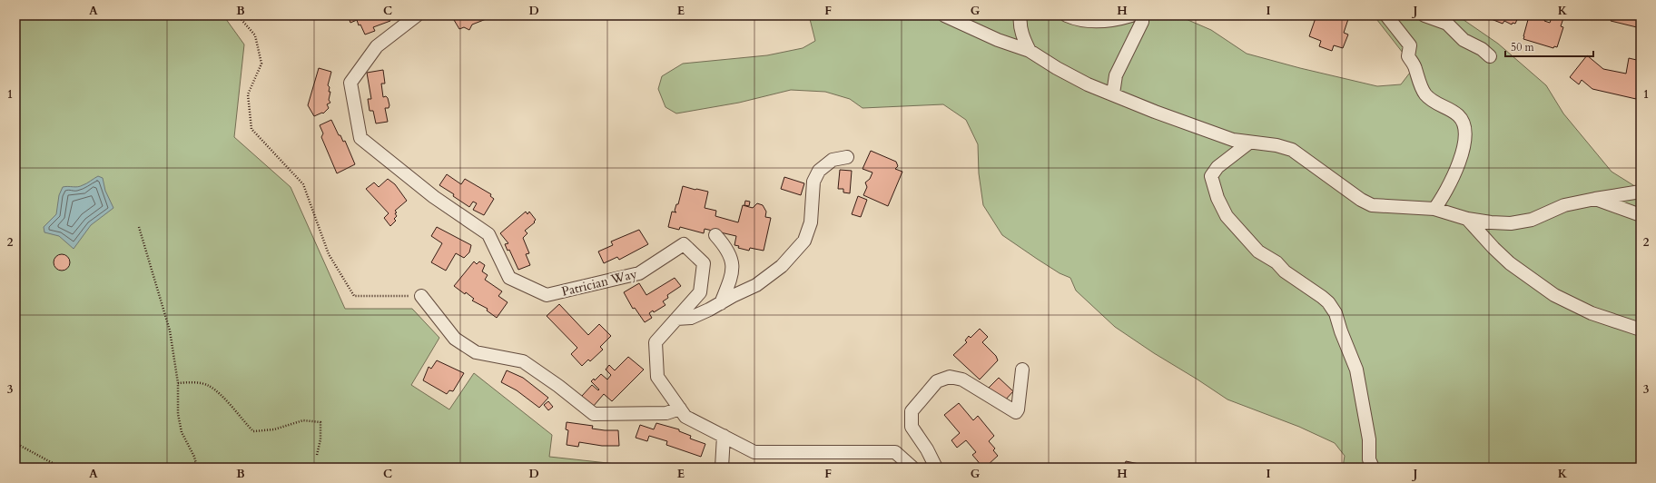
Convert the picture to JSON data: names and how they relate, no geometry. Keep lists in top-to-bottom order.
{
  "streets": {
    "street": ["Patrician Way"]
  },
  "scale_bar": "50 m",
  "grid": {
    "columns": [
      "A",
      "B",
      "C",
      "D",
      "E",
      "F",
      "G",
      "H",
      "I",
      "J",
      "K"
    ],
    "rows": ["1", "2", "3"]
  }
}
